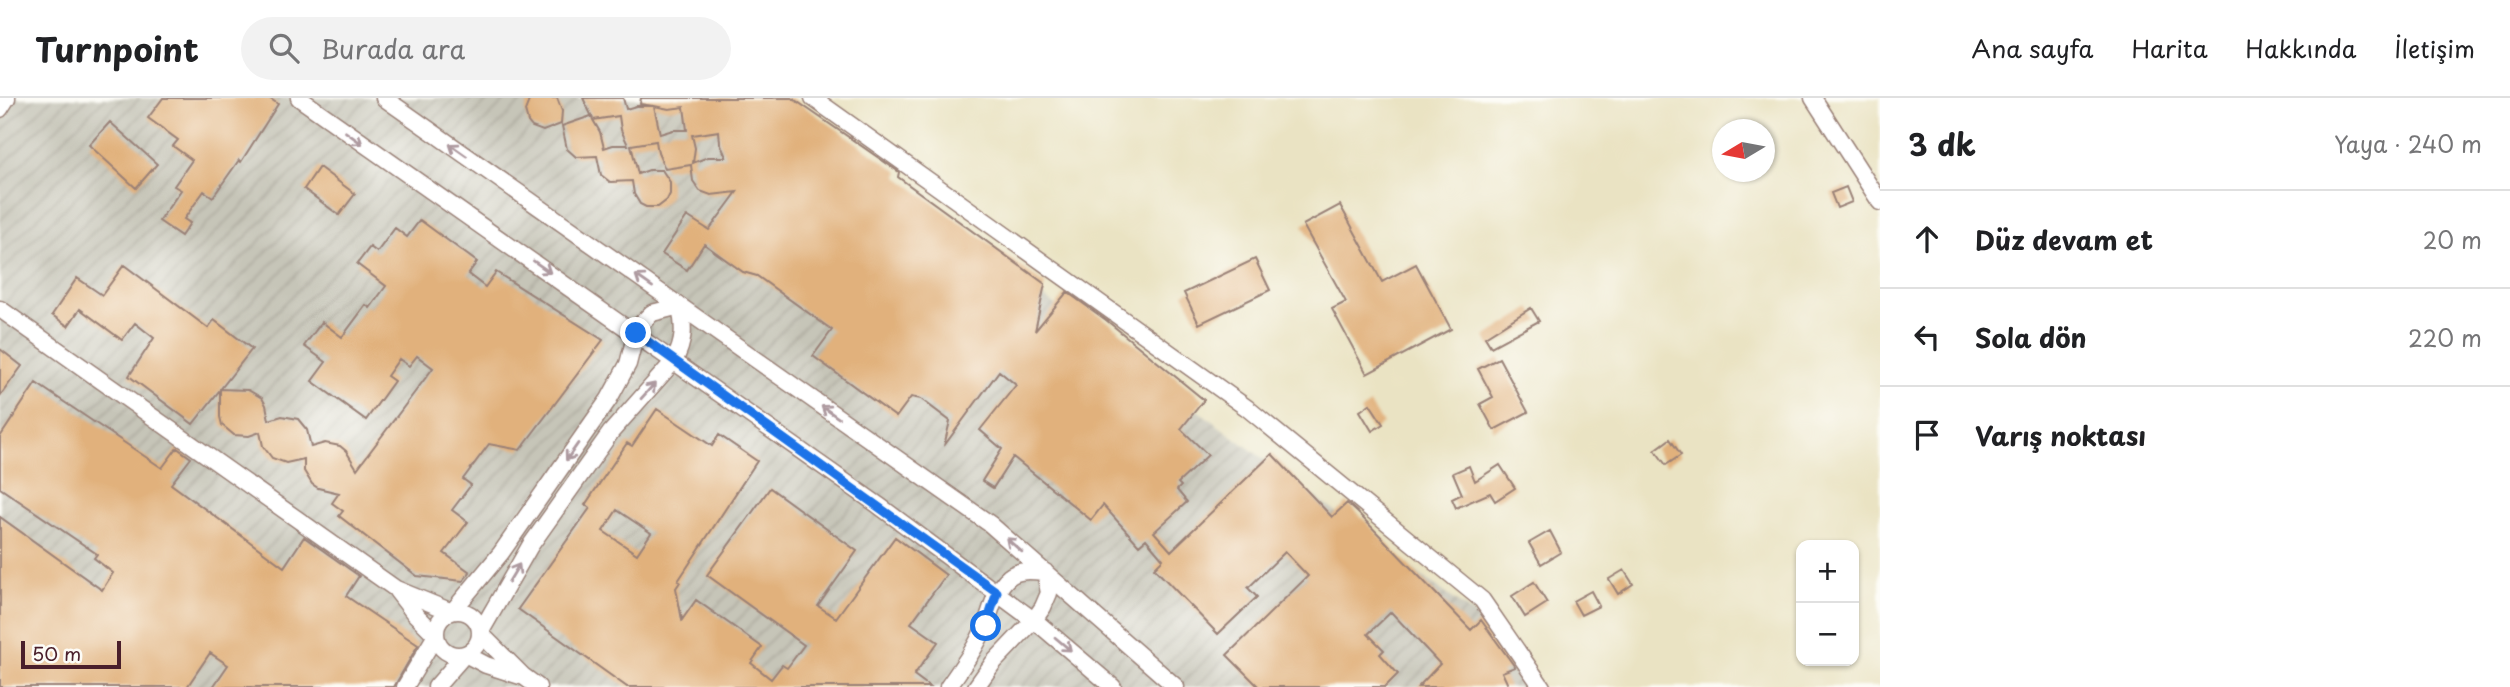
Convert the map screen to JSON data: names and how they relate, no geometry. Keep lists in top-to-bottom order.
{
  "scale_bar": "50 m",
  "north": "left",
  "page": {
    "header": "Turnpoint",
    "search": "Burada ara",
    "nav": [
      "Ana sayfa",
      "Harita",
      "Hakkında",
      "İletişim"
    ],
    "heading": ["3 dk", "Yaya · 240 m"],
    "list": [
      ["Düz devam et", "20 m"],
      ["Sola dön", "220 m"],
      "Varış noktası"
    ],
    "map_buttons": ["+", "−"],
    "scale": "50 m"
  }
}
